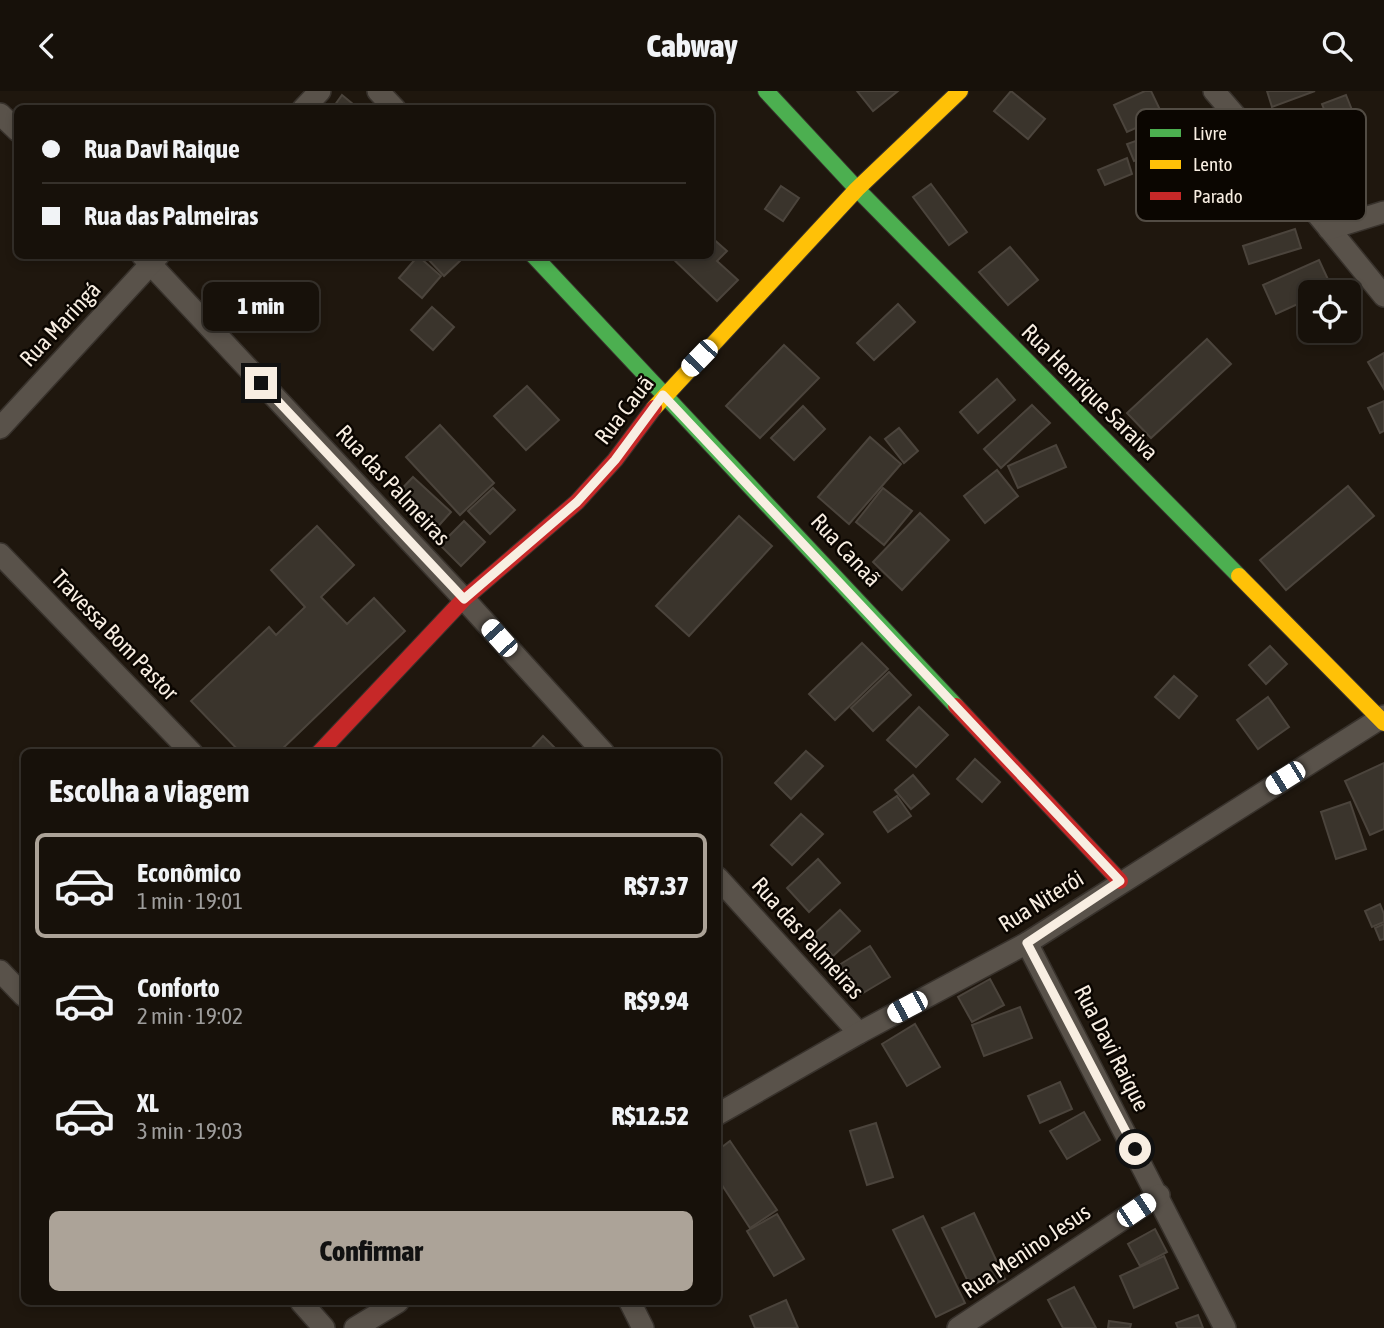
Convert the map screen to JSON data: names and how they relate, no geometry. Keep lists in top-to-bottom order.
{
  "streets": {
    "street": [
      "Rua Maringá",
      "Rua Henrique Saraiva",
      "Rua Cauã",
      "Rua das Palmeiras",
      "Rua Canaã",
      "Travessa Bom Pastor",
      "Rua Niterói",
      "Rua Davi Raique",
      "Rua Menino Jesus"
    ]
  },
  "crossings": [
    ["Rua Henrique Saraiva", "Rua Cauã"],
    ["Rua Henrique Saraiva", "Rua Niterói"],
    ["Rua Cauã", "Rua das Palmeiras"],
    ["Rua Cauã", "Rua Canaã"],
    ["Rua das Palmeiras", "Rua Niterói"],
    ["Rua Canaã", "Rua Niterói"],
    ["Rua Niterói", "Rua Davi Raique"],
    ["Rua Davi Raique", "Rua Menino Jesus"]
  ],
  "legend": ["Livre", "Lento", "Parado"],
  "page": {
    "header": "Cabway",
    "banner": ["Rua Davi Raique", "Rua das Palmeiras"],
    "bubble": "1 min",
    "heading": "Escolha a viagem",
    "list": [
      {
        "name": "Econômico",
        "note": "1 min · 19:01",
        "value": "R$7.37"
      },
      {
        "name": "Conforto",
        "note": "2 min · 19:02",
        "value": "R$9.94"
      },
      {
        "name": "XL",
        "note": "3 min · 19:03",
        "value": "R$12.52"
      }
    ],
    "buttons": "Confirmar"
  }
}
